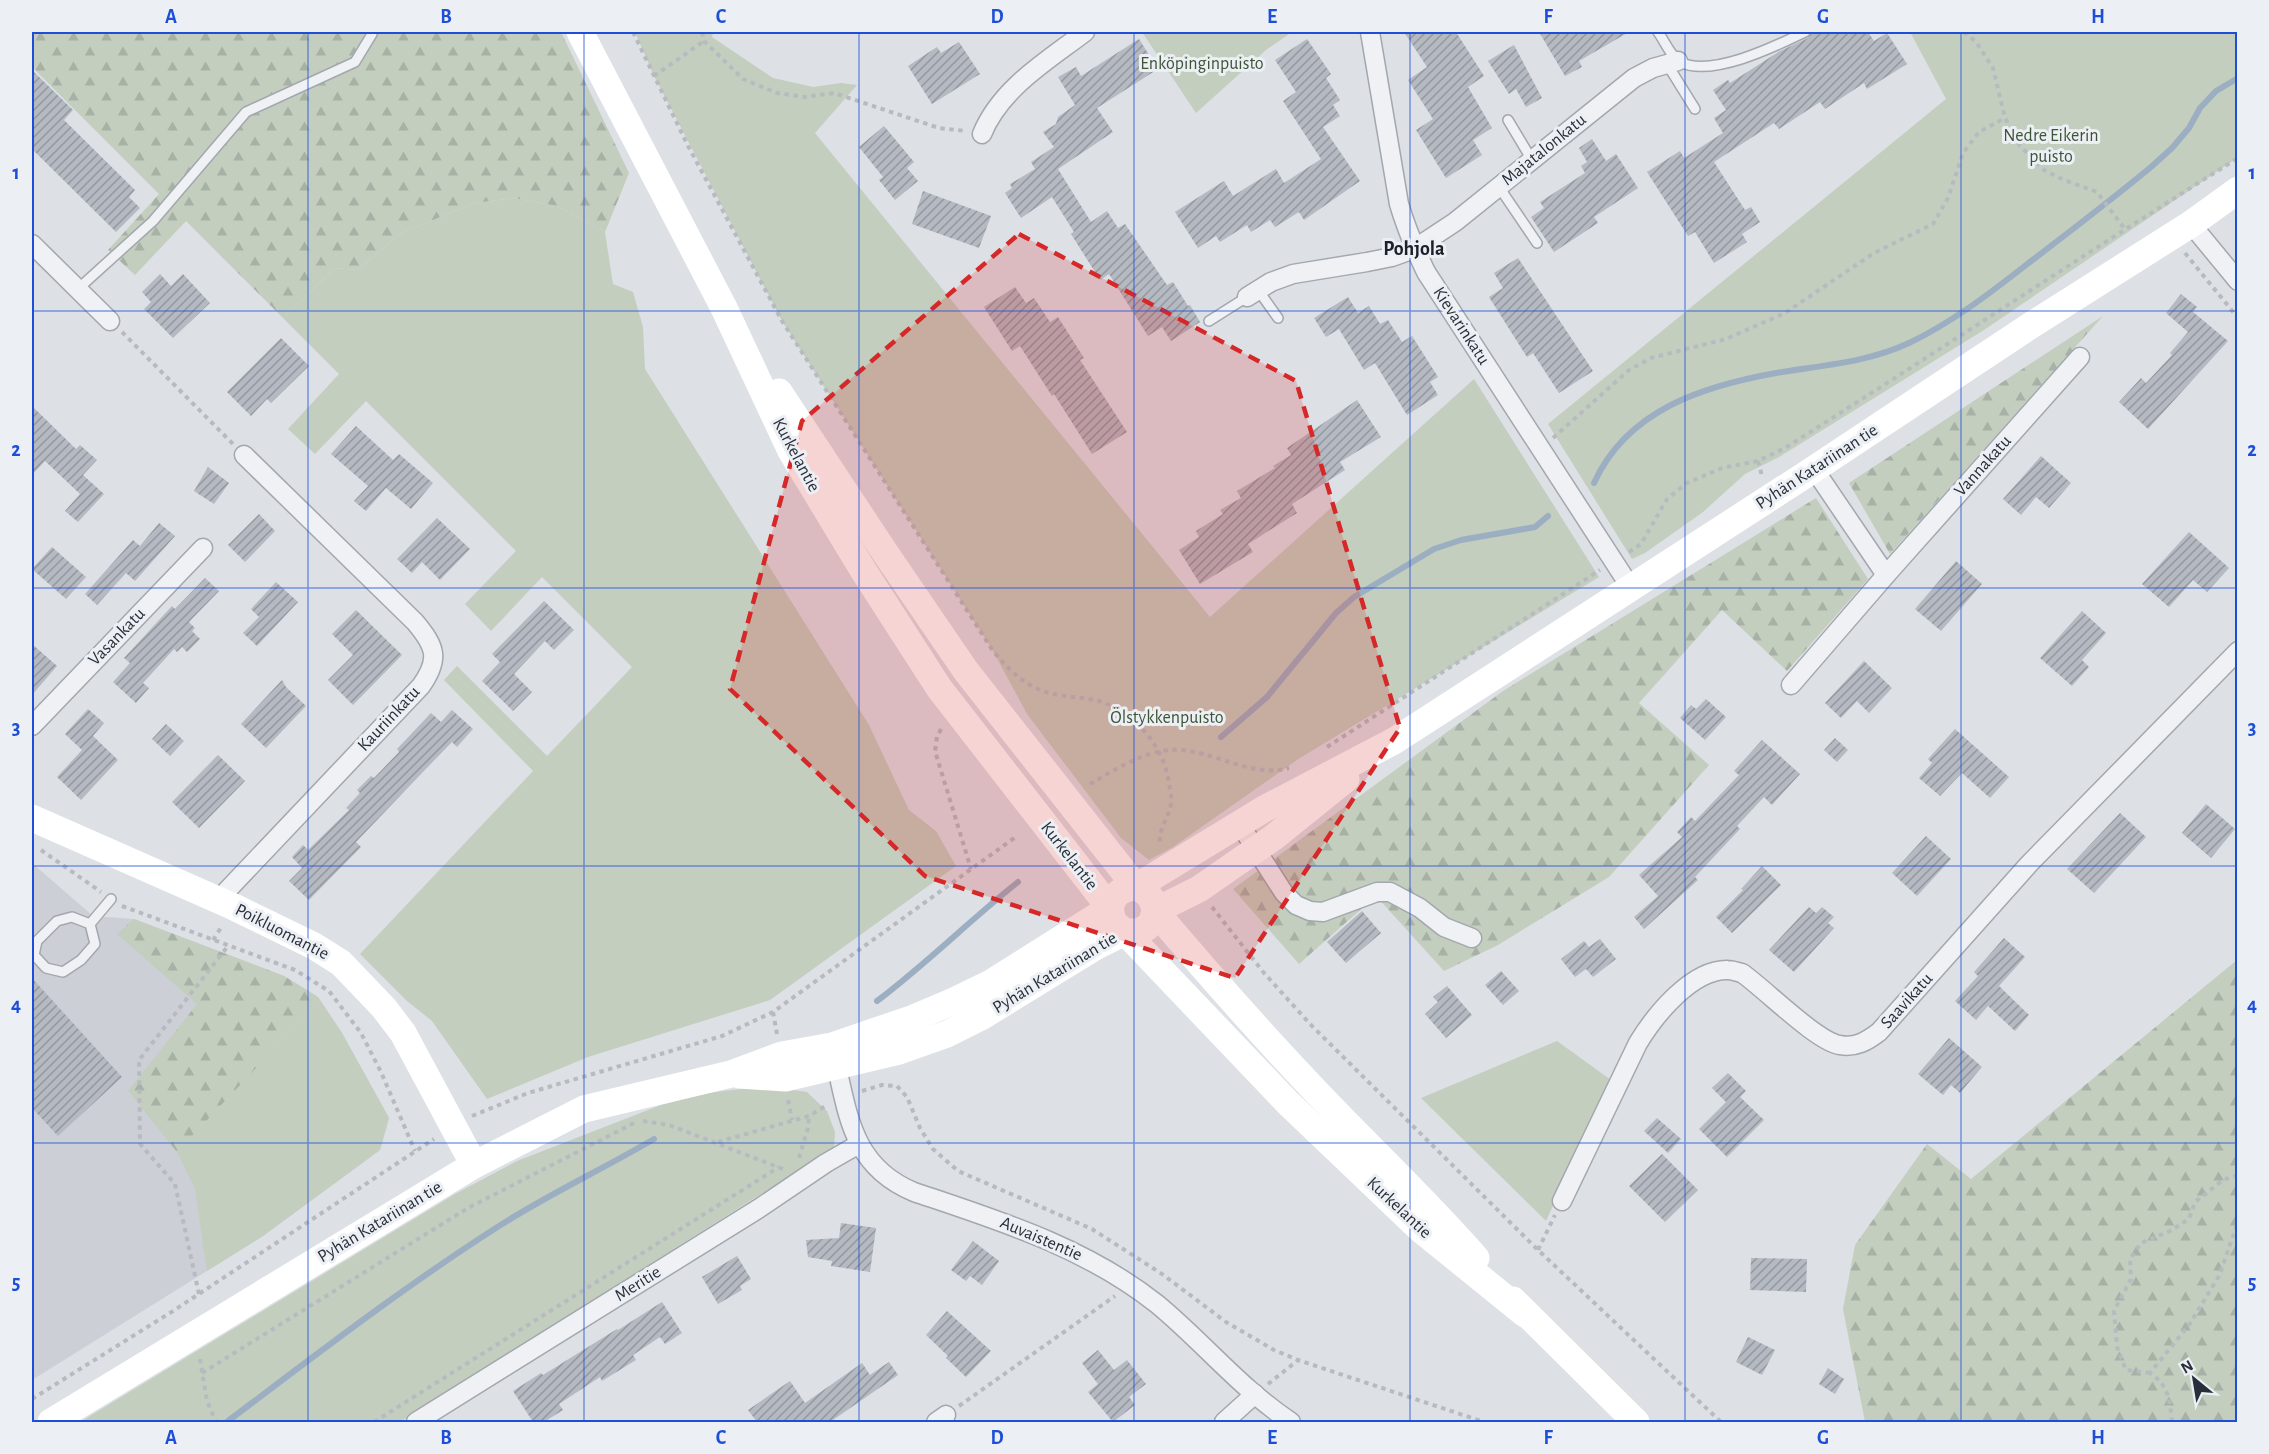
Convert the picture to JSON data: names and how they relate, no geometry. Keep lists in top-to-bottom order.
{
  "streets": {
    "street": [
      "Majatalonkatu",
      "Kievarinkatu",
      "Kurkelantie",
      "Vannakatu",
      "Pyhän Katariinan tie",
      "Vasankatu",
      "Kauriinkatu",
      "Poikluomantie",
      "Saavikatu",
      "Auvaistentie",
      "Meritie"
    ]
  },
  "crossings": [
    ["Majatalonkatu", "Kievarinkatu"],
    ["Kievarinkatu", "Pyhän Katariinan tie"],
    ["Kurkelantie", "Pyhän Katariinan tie"],
    ["Pyhän Katariinan tie", "Poikluomantie"],
    ["Pyhän Katariinan tie", "Auvaistentie"],
    ["Kauriinkatu", "Poikluomantie"],
    ["Auvaistentie", "Meritie"]
  ],
  "districts": ["Pohjola"],
  "parks": ["Enköpinginpuisto", "Nedre Eikerin puisto", "Ölstykkenpuisto"],
  "north": "top left",
  "grid": {
    "columns": [
      "A",
      "B",
      "C",
      "D",
      "E",
      "F",
      "G",
      "H"
    ],
    "rows": [
      "1",
      "2",
      "3",
      "4",
      "5"
    ]
  }
}
